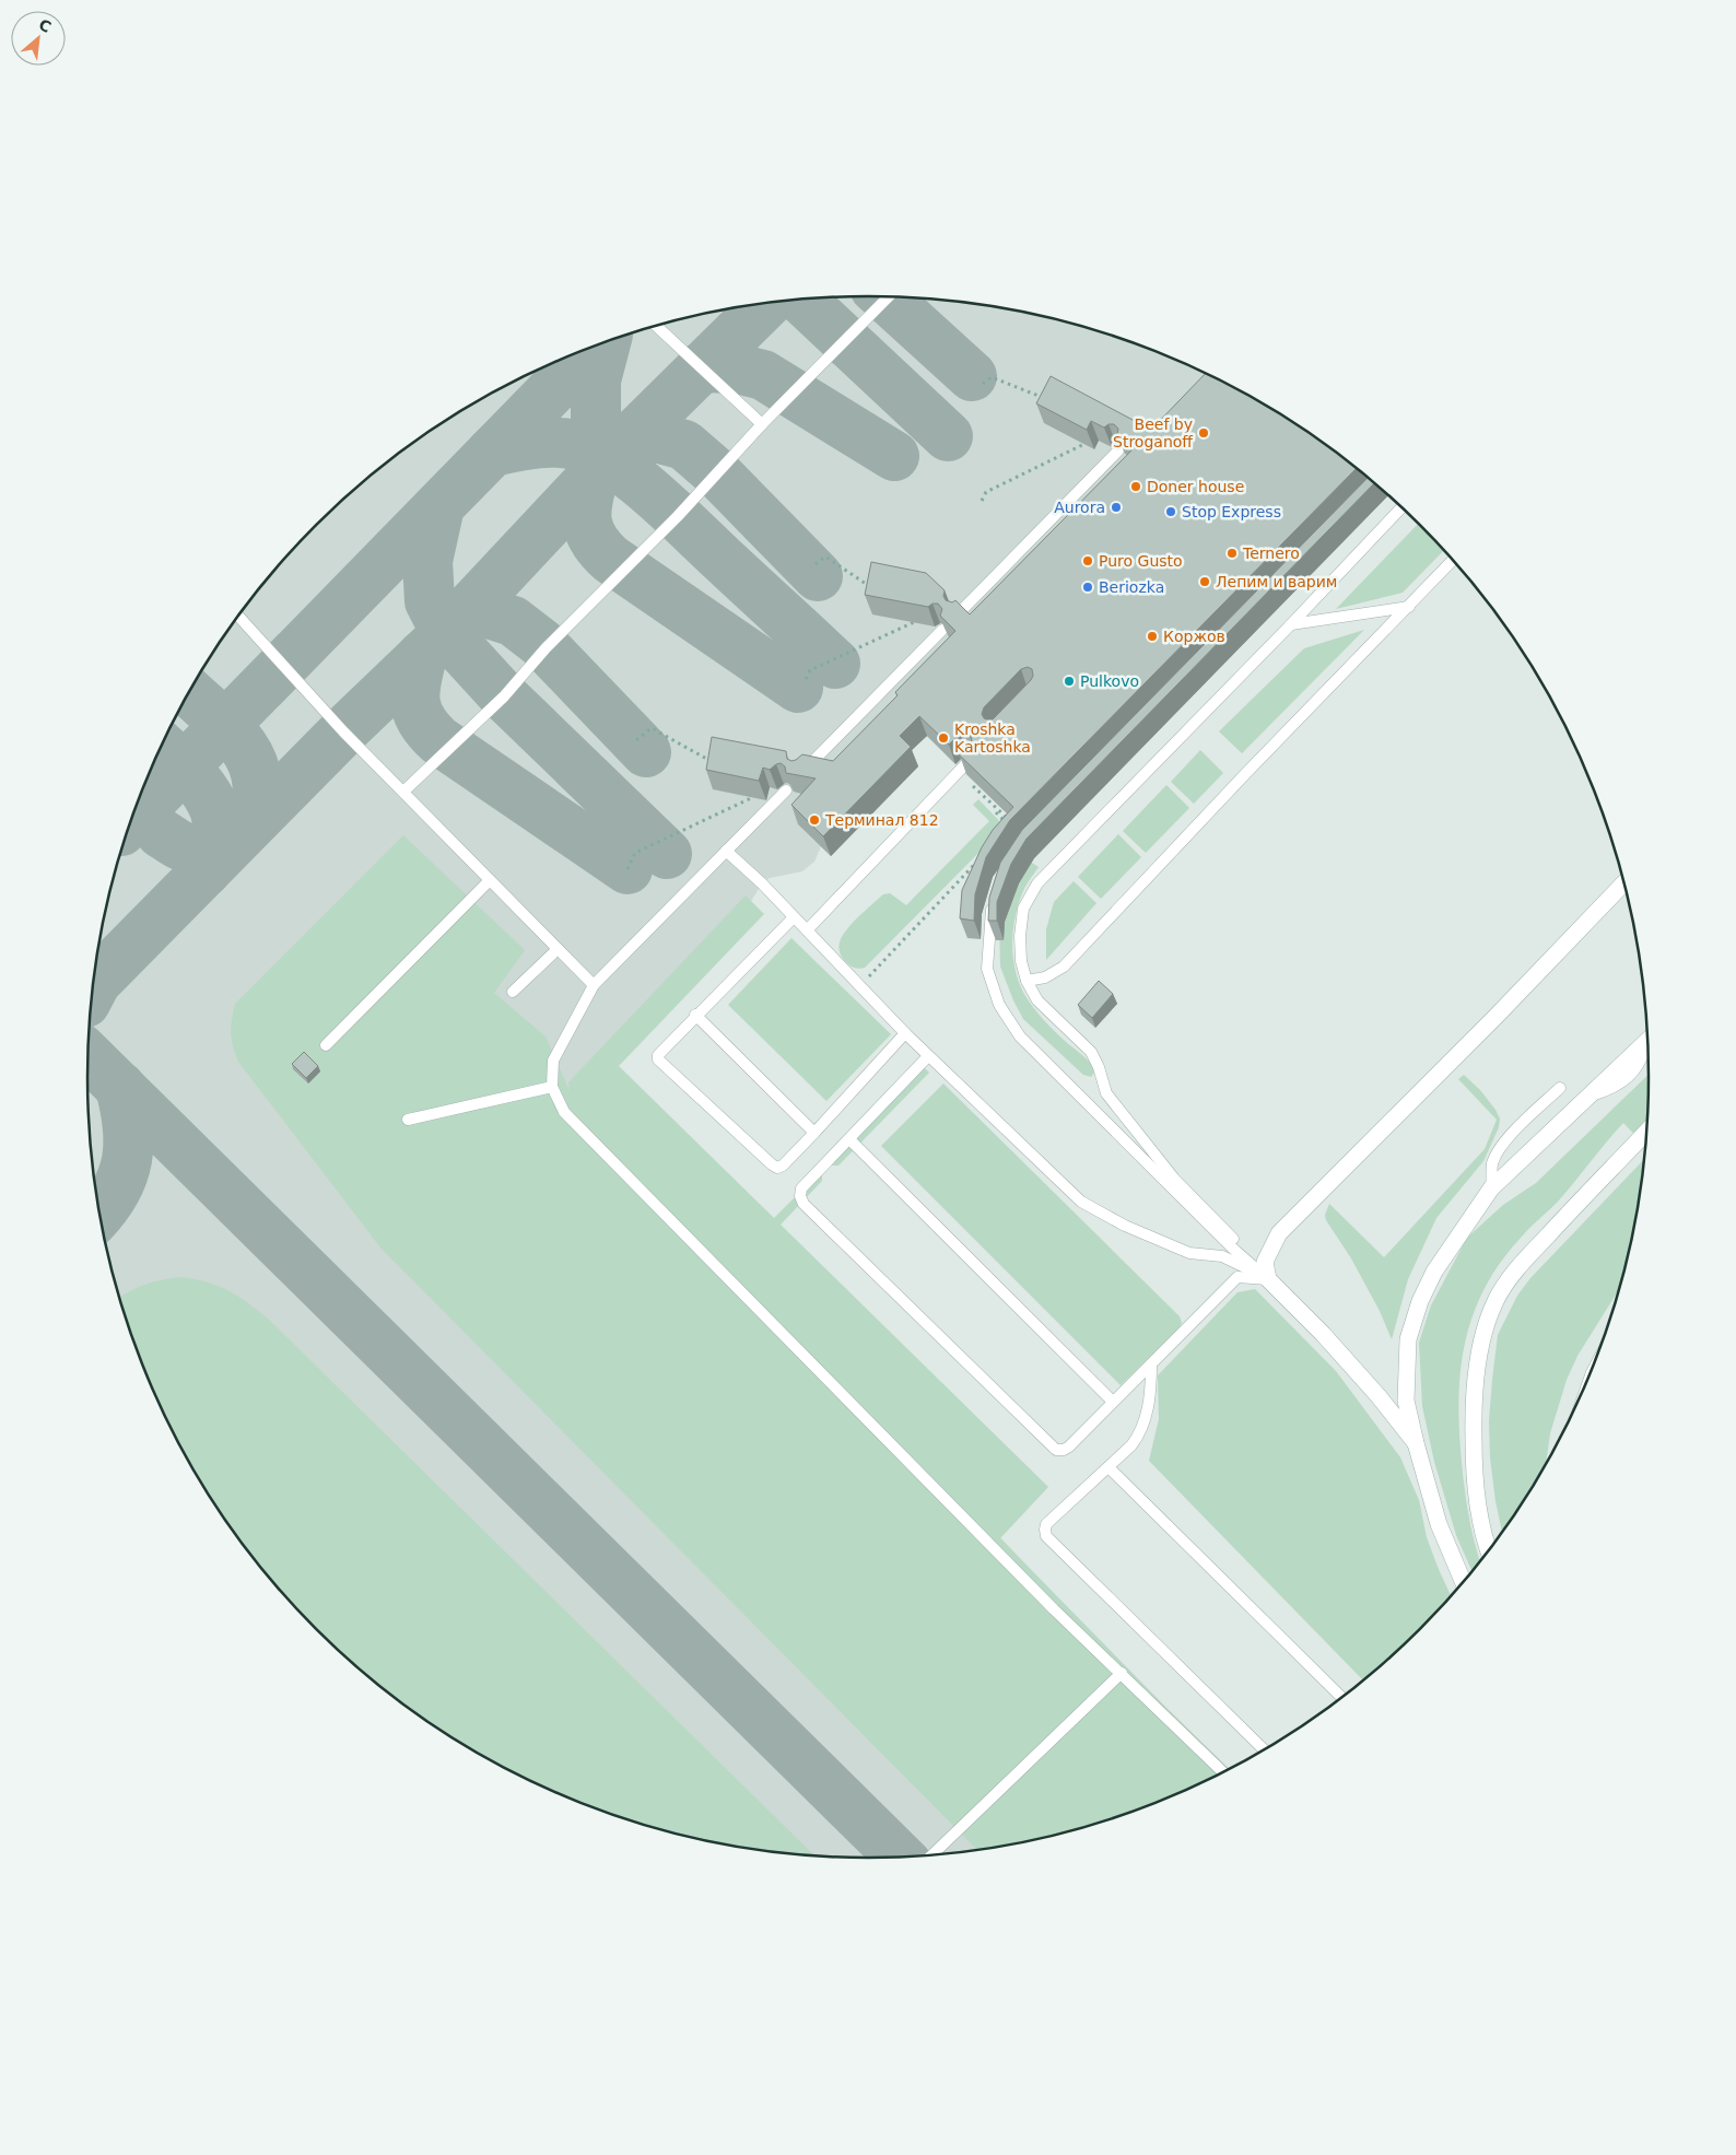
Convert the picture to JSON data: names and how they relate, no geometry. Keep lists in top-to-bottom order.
{
  "places": [
    "Beef by Stroganoff",
    "Doner house",
    "Aurora",
    "Stop Express",
    "Ternero",
    "Puro Gusto",
    "Лепим и варим",
    "Beriozka",
    "Коржов",
    "Pulkovo",
    "Kroshka Kartoshka",
    "Терминал 812"
  ],
  "north": "top right"
}
